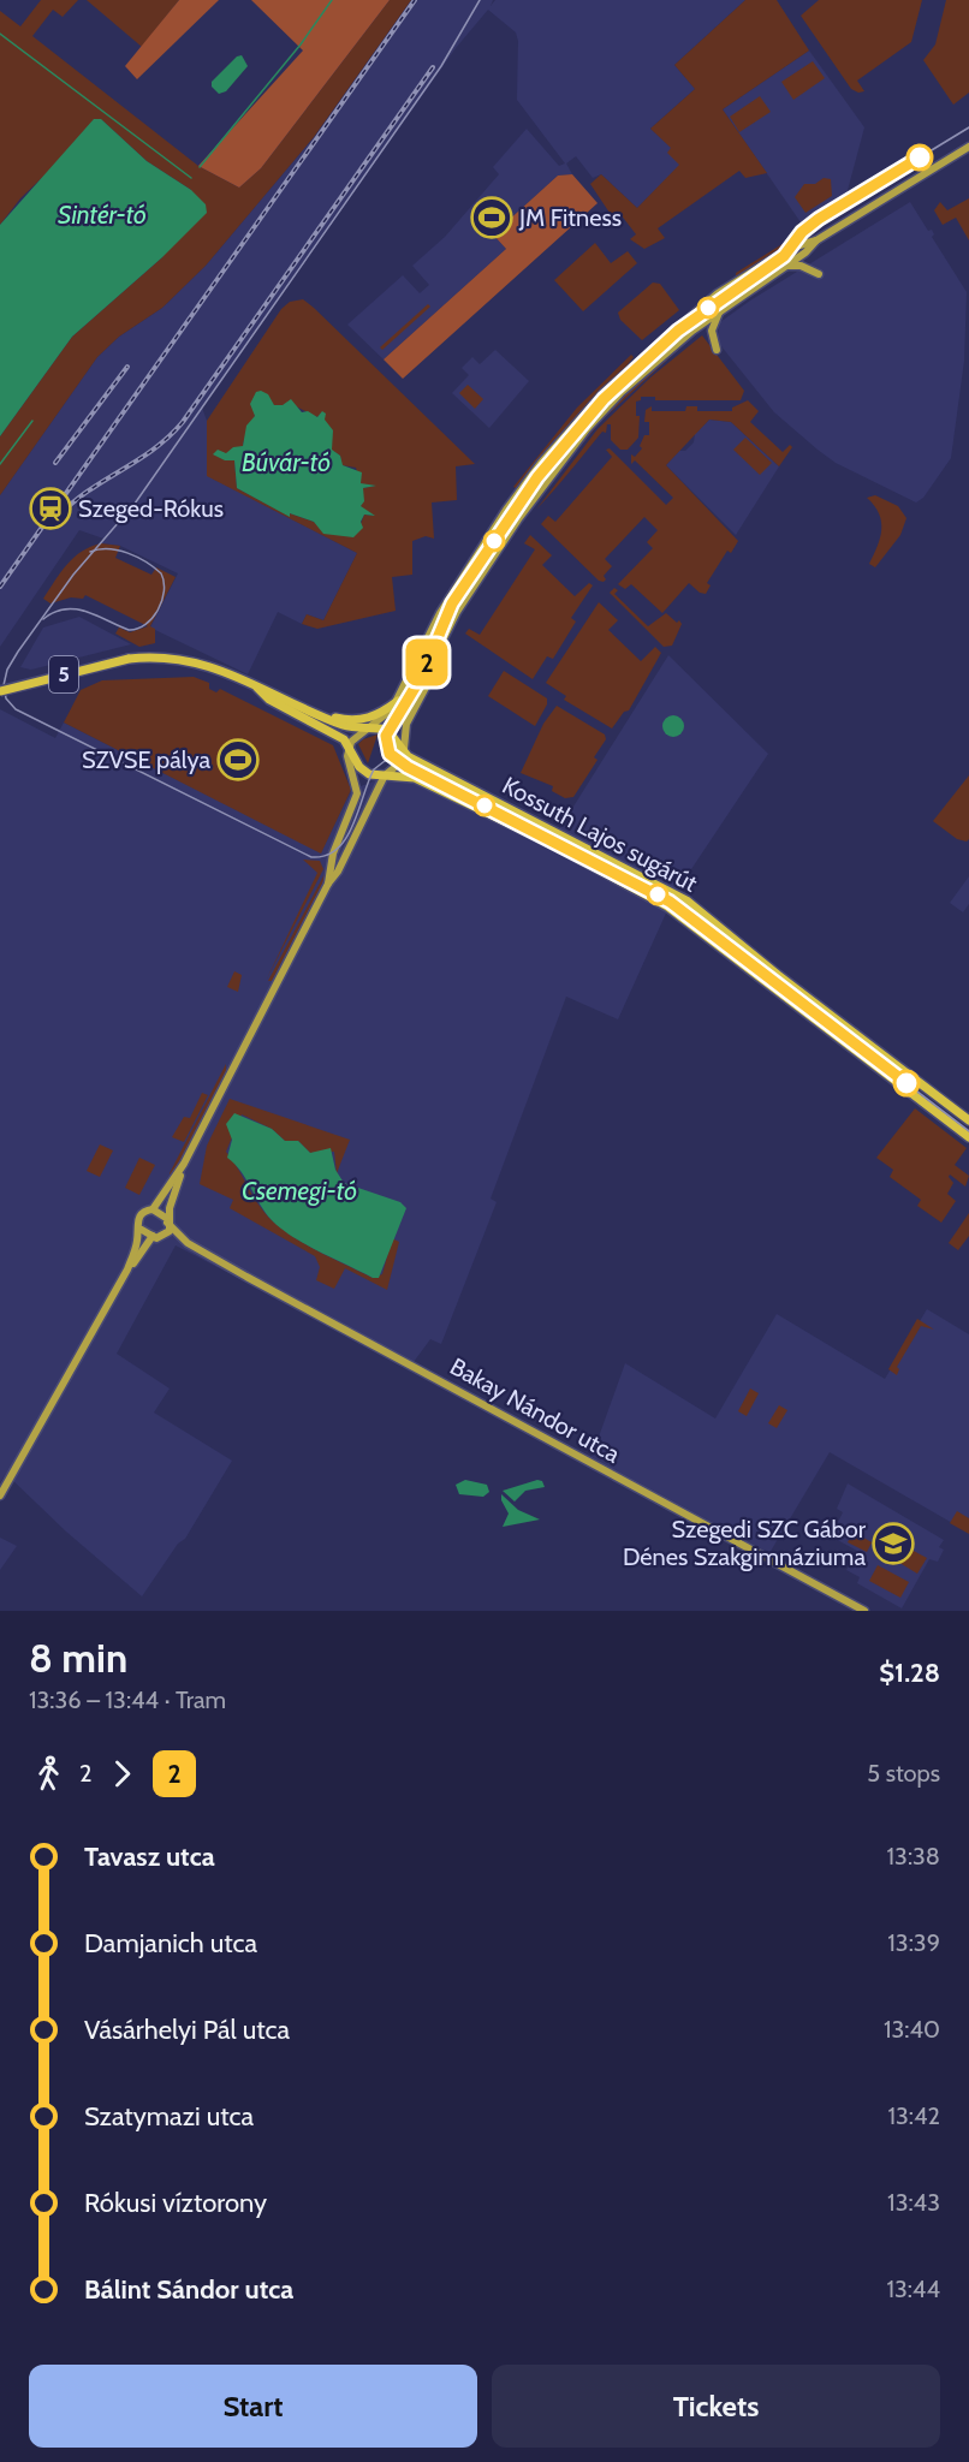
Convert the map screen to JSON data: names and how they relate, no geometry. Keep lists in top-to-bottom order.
{
  "streets": {
    "main road": ["5", "Kossuth Lajos sugárút", "Bakay Nándor utca"]
  },
  "water": ["Sintér-tó", "Búvár-tó", "Csemegi-tó"],
  "places": {
    "sports": ["JM Fitness", "SZVSE pálya"],
    "station": ["Szeged-Rókus"],
    "school or university": ["Szegedi SZC Gábor Dénes Szakgimnáziuma"]
  },
  "lines": ["tram line 2"],
  "page": {
    "on_map": "2",
    "heading": ["8 min", "13:36 – 13:44 · Tram", "$1.28"],
    "legs": ["2", "2", "5 stops"],
    "list": [
      {
        "name": "Tavasz utca",
        "value": "13:38"
      },
      {
        "name": "Damjanich utca",
        "value": "13:39"
      },
      {
        "name": "Vásárhelyi Pál utca",
        "value": "13:40"
      },
      {
        "name": "Szatymazi utca",
        "value": "13:42"
      },
      {
        "name": "Rókusi víztorony",
        "value": "13:43"
      },
      {
        "name": "Bálint Sándor utca",
        "value": "13:44"
      }
    ],
    "buttons": ["Start", "Tickets"]
  }
}
